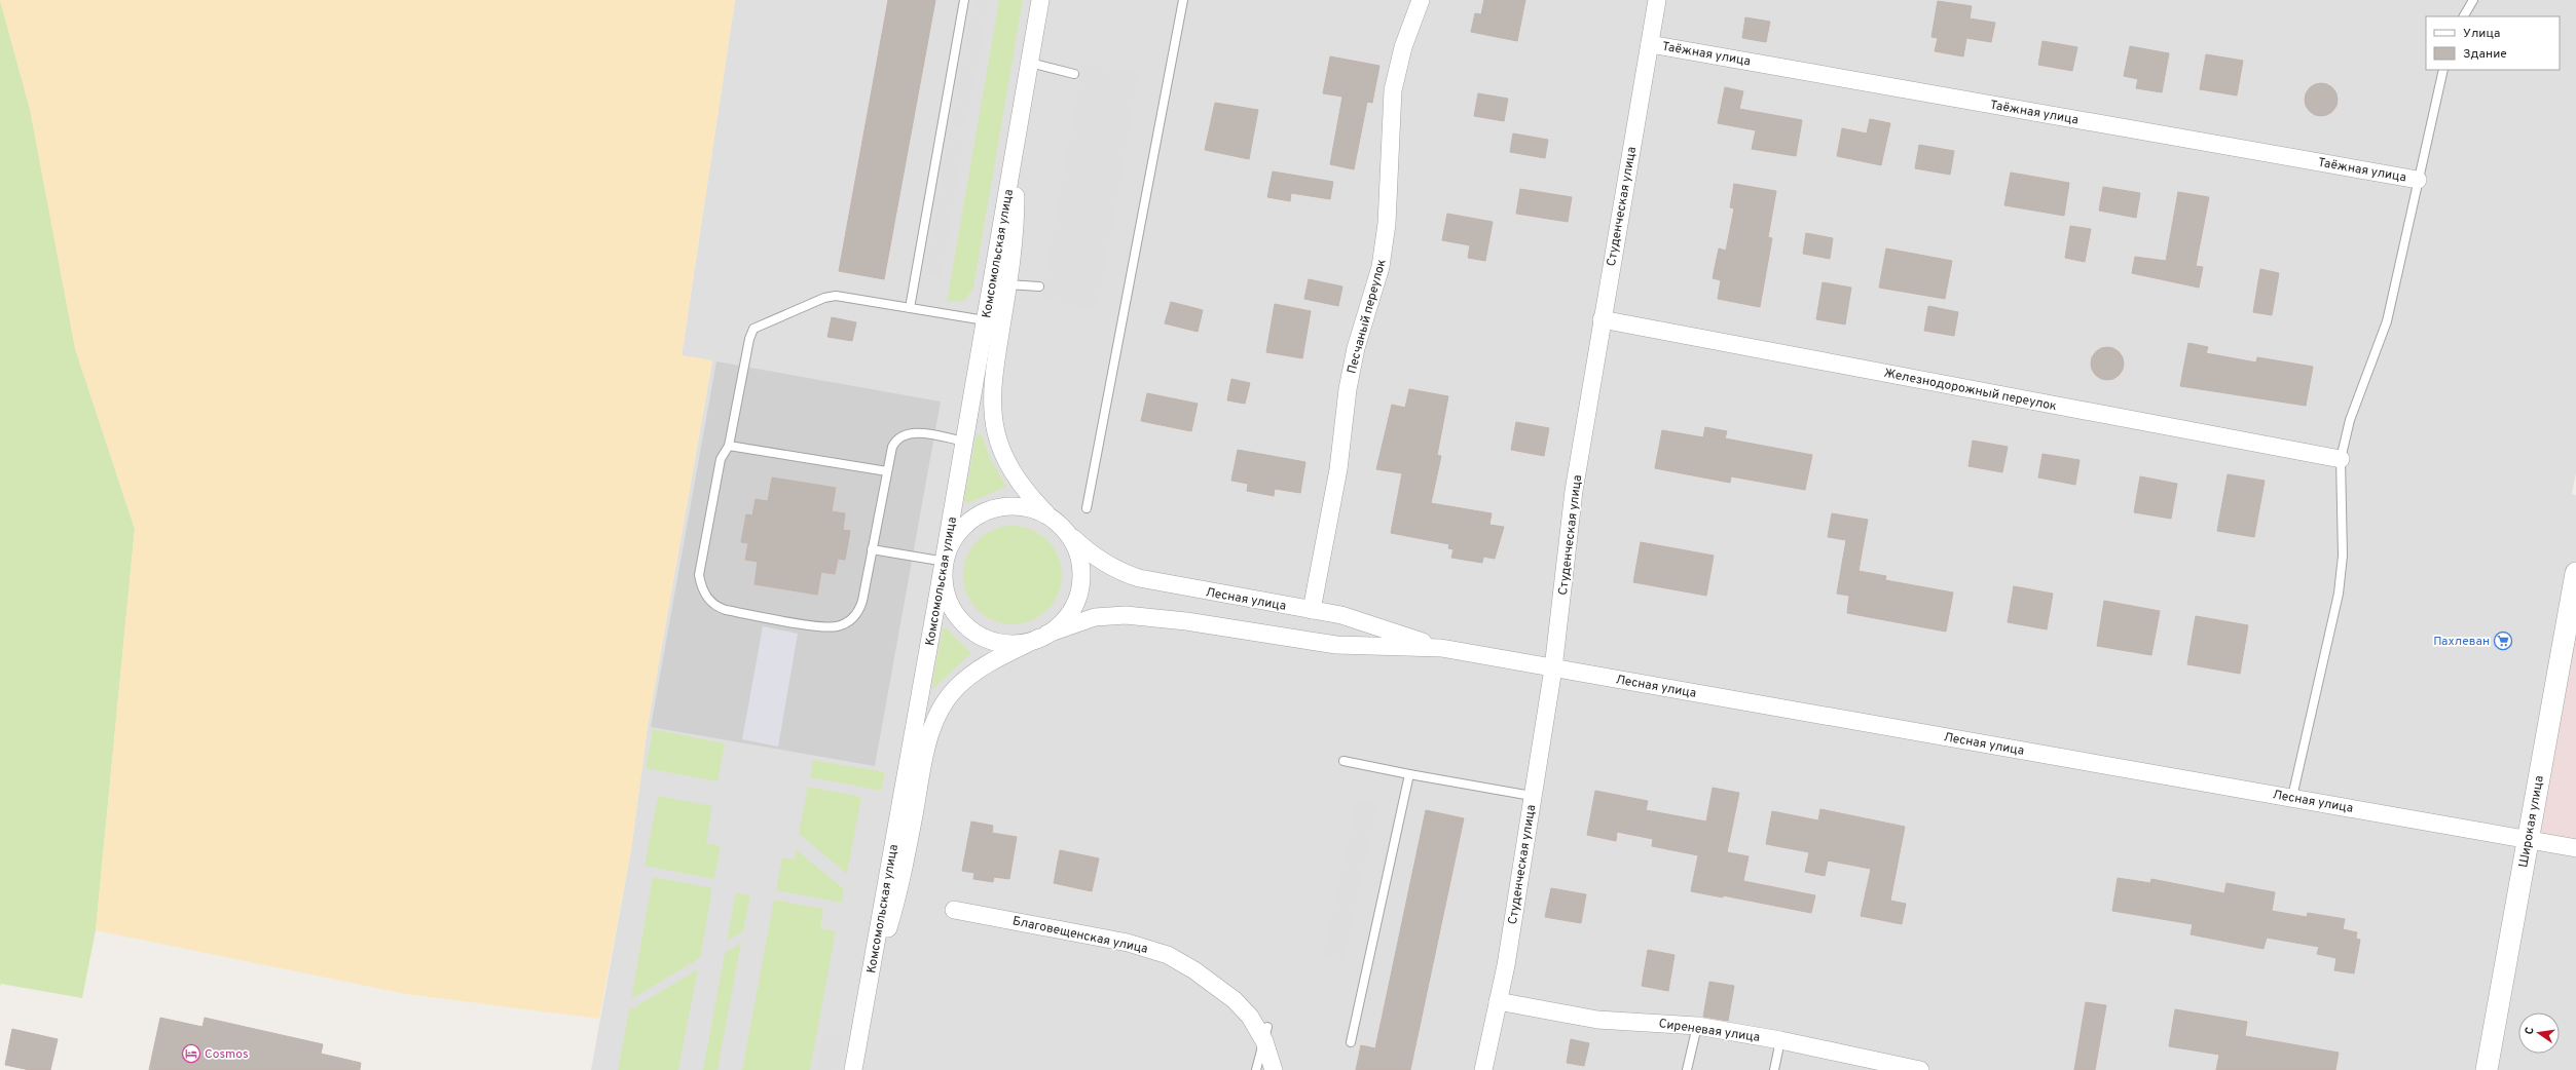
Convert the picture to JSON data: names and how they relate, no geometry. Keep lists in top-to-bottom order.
{
  "streets": {
    "street": [
      "Таёжная улица",
      "Студенческая улица",
      "Комсомольская улица",
      "Песчаный переулок",
      "Железнодорожный переулок",
      "Лесная улица",
      "Широкая улица",
      "Благовещенская улица",
      "Сиреневая улица"
    ]
  },
  "crossings": [
    ["Таёжная улица", "Студенческая улица"],
    ["Студенческая улица", "Железнодорожный переулок"],
    ["Студенческая улица", "Лесная улица"],
    ["Студенческая улица", "Сиреневая улица"],
    ["Комсомольская улица", "Лесная улица"],
    ["Песчаный переулок", "Лесная улица"],
    ["Лесная улица", "Широкая улица"]
  ],
  "places": {
    "supermarket": ["Пахлеван"],
    "hotel": ["Cosmos"]
  },
  "legend": ["Улица", "Здание"],
  "north": "left"
}
